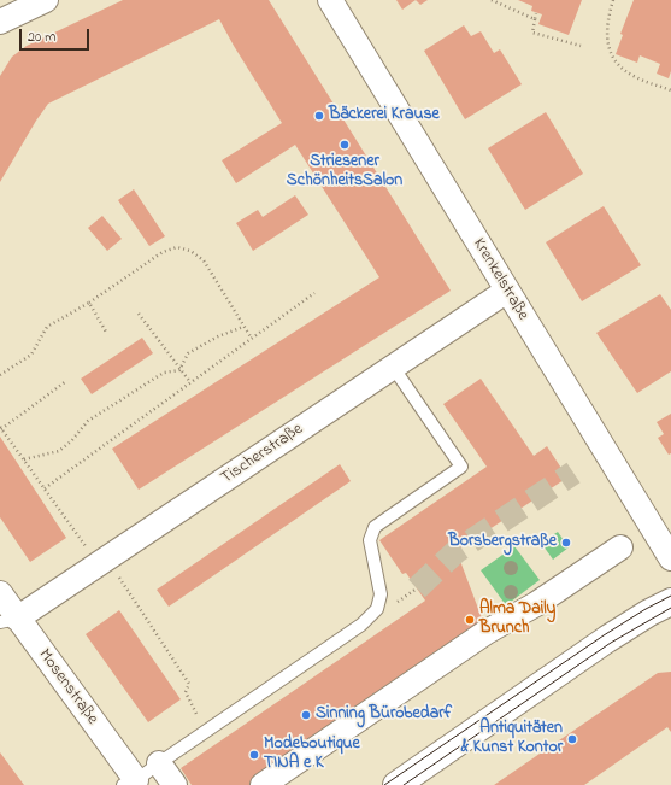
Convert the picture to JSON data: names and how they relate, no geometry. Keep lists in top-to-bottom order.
{
  "streets": {
    "street": ["Krenkelstraße", "Tischerstraße", "Mosenstraße"]
  },
  "crossings": [
    ["Krenkelstraße", "Tischerstraße"],
    ["Tischerstraße", "Mosenstraße"]
  ],
  "places": [
    "Bäckerei Krause",
    "Striesener SchönheitsSalon",
    "Borsbergstraße",
    "Alma Daily Brunch",
    "Sinning Bürobedarf",
    "Antiquitäten & Kunst Kontor",
    "Modeboutique TINA e K"
  ],
  "scale_bar": "20 m"
}
